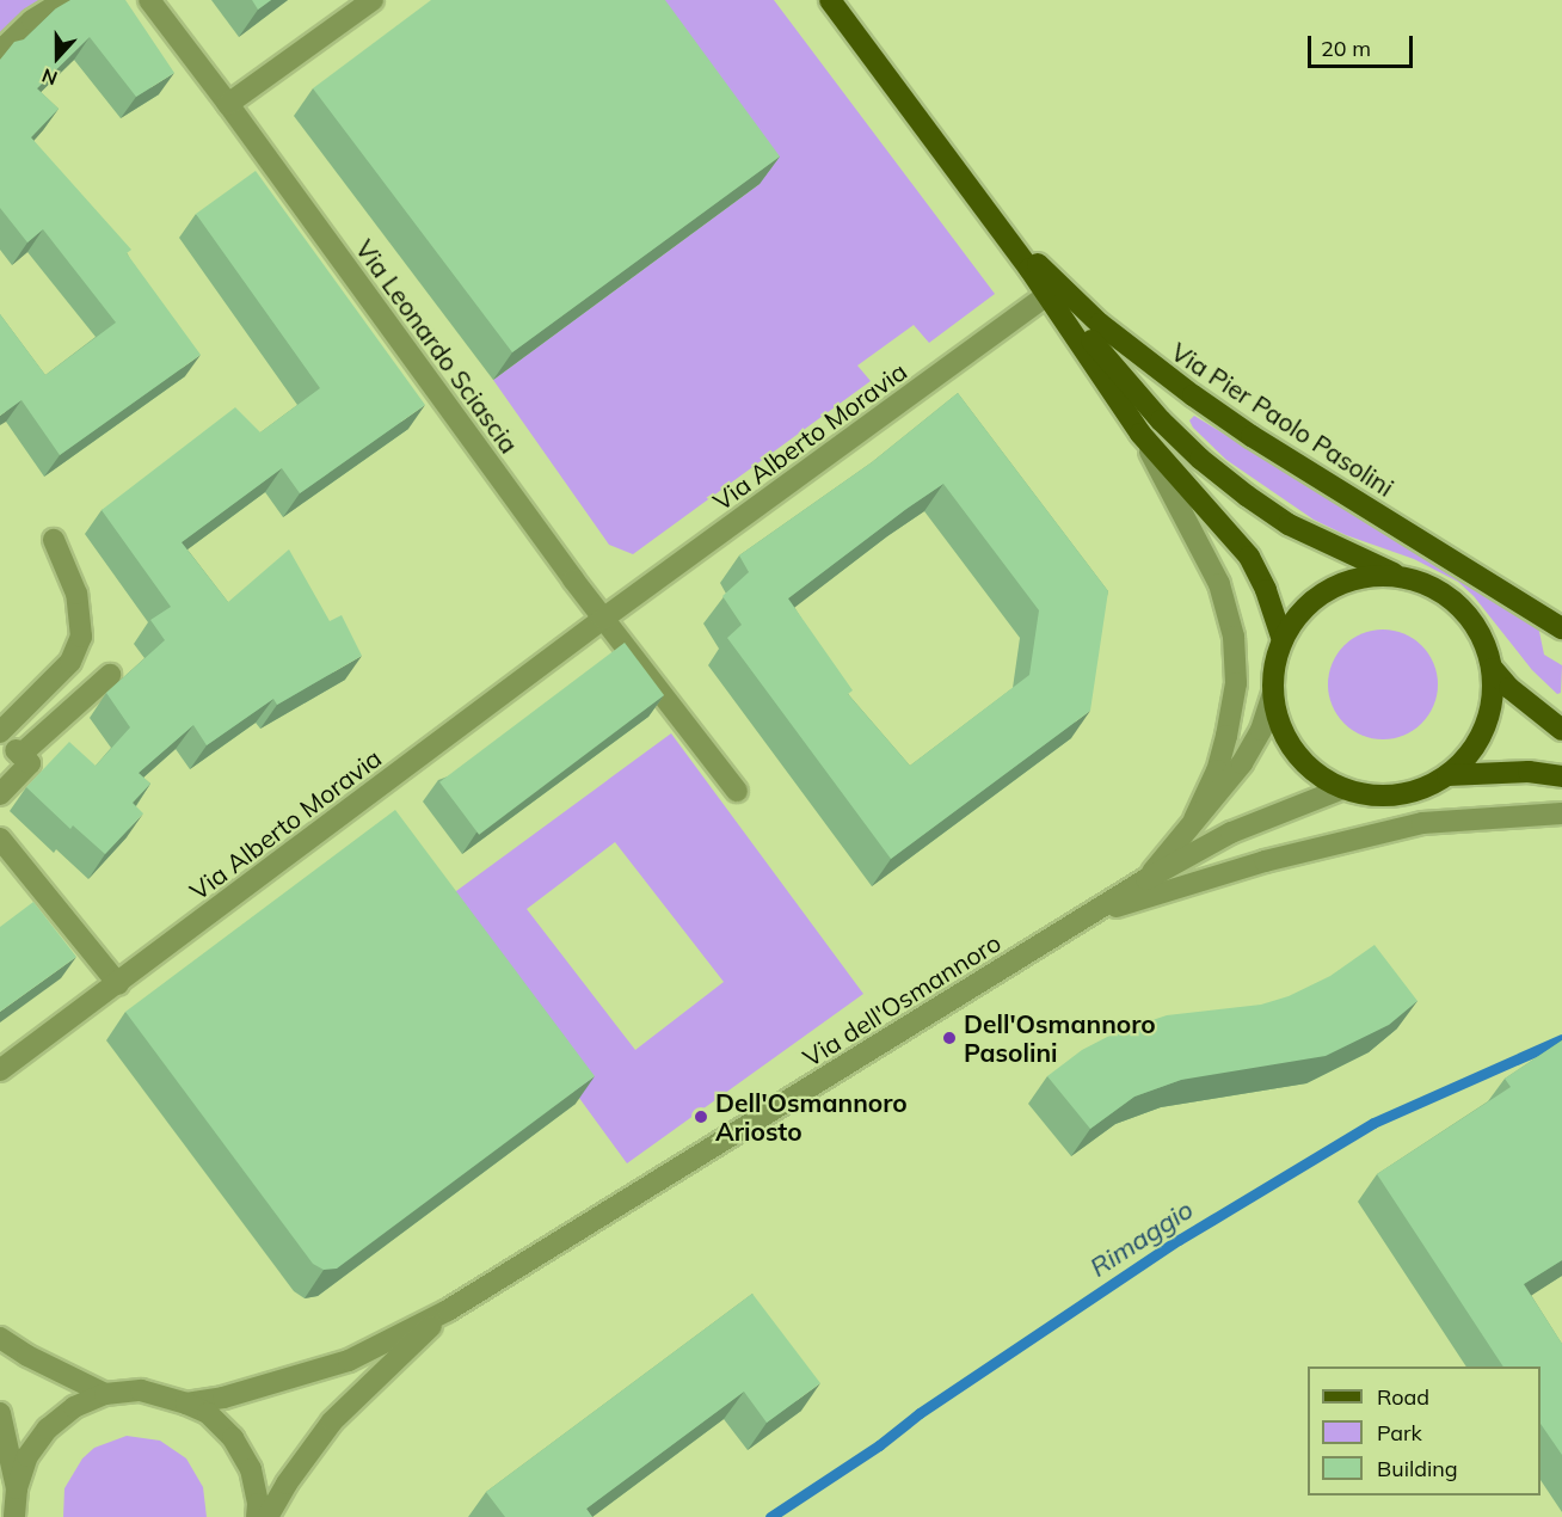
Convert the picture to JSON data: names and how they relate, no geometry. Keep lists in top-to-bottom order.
{
  "streets": {
    "main road": ["Via Pier Paolo Pasolini", "Via dell'Osmannoro"],
    "street": ["Via Leonardo Sciascia", "Via Alberto Moravia"]
  },
  "crossings": [
    ["Via Leonardo Sciascia", "Via Alberto Moravia"],
    ["Via Pier Paolo Pasolini", "Via Alberto Moravia"],
    ["Via Pier Paolo Pasolini", "Via dell'Osmannoro"]
  ],
  "water": ["Rimaggio"],
  "places": ["Dell'Osmannoro Pasolini", "Dell'Osmannoro Ariosto"],
  "legend": ["Road", "Park", "Building"],
  "scale_bar": "20 m",
  "north": "bottom"
}
